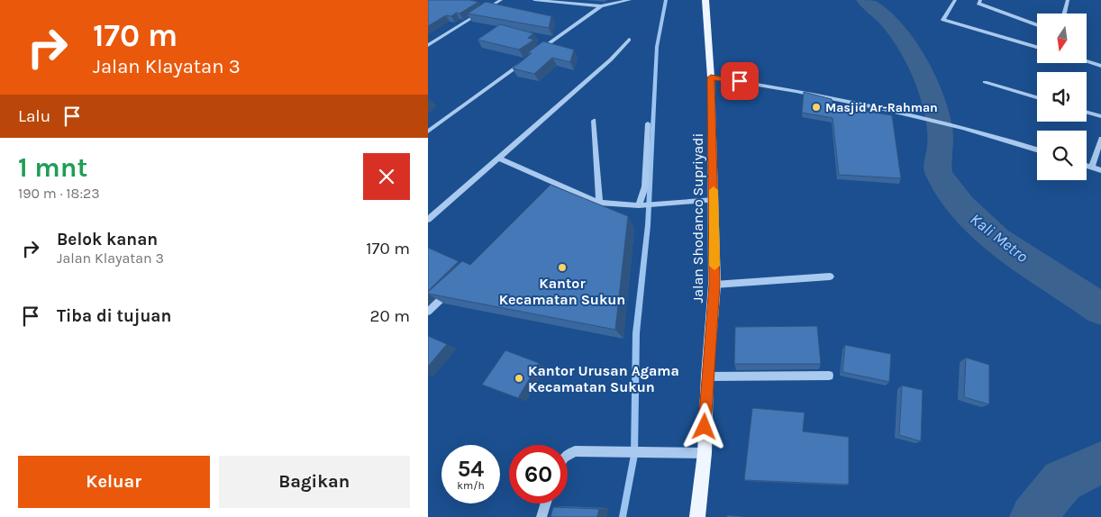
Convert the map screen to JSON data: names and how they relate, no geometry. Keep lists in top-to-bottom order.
{
  "streets": {
    "main road": ["Jalan Shodanco Supriyadi"]
  },
  "water": ["Kali Metro"],
  "places": ["Masjid Ar-Rahman", "Kantor Kecamatan Sukun", "Kantor Urusan Agama Kecamatan Sukun"],
  "north": "bottom",
  "page": {
    "turn": ["170 m", "Jalan Klayatan 3"],
    "then": "Lalu",
    "heading": ["1 mnt", "190 m · 18:23"],
    "list": [
      {
        "name": "Belok kanan",
        "note": "Jalan Klayatan 3",
        "value": "170 m"
      },
      {
        "name": "Tiba di tujuan",
        "value": "20 m"
      }
    ],
    "speed": "54 km/h",
    "limit": "60",
    "buttons": ["Keluar", "Bagikan"]
  }
}
